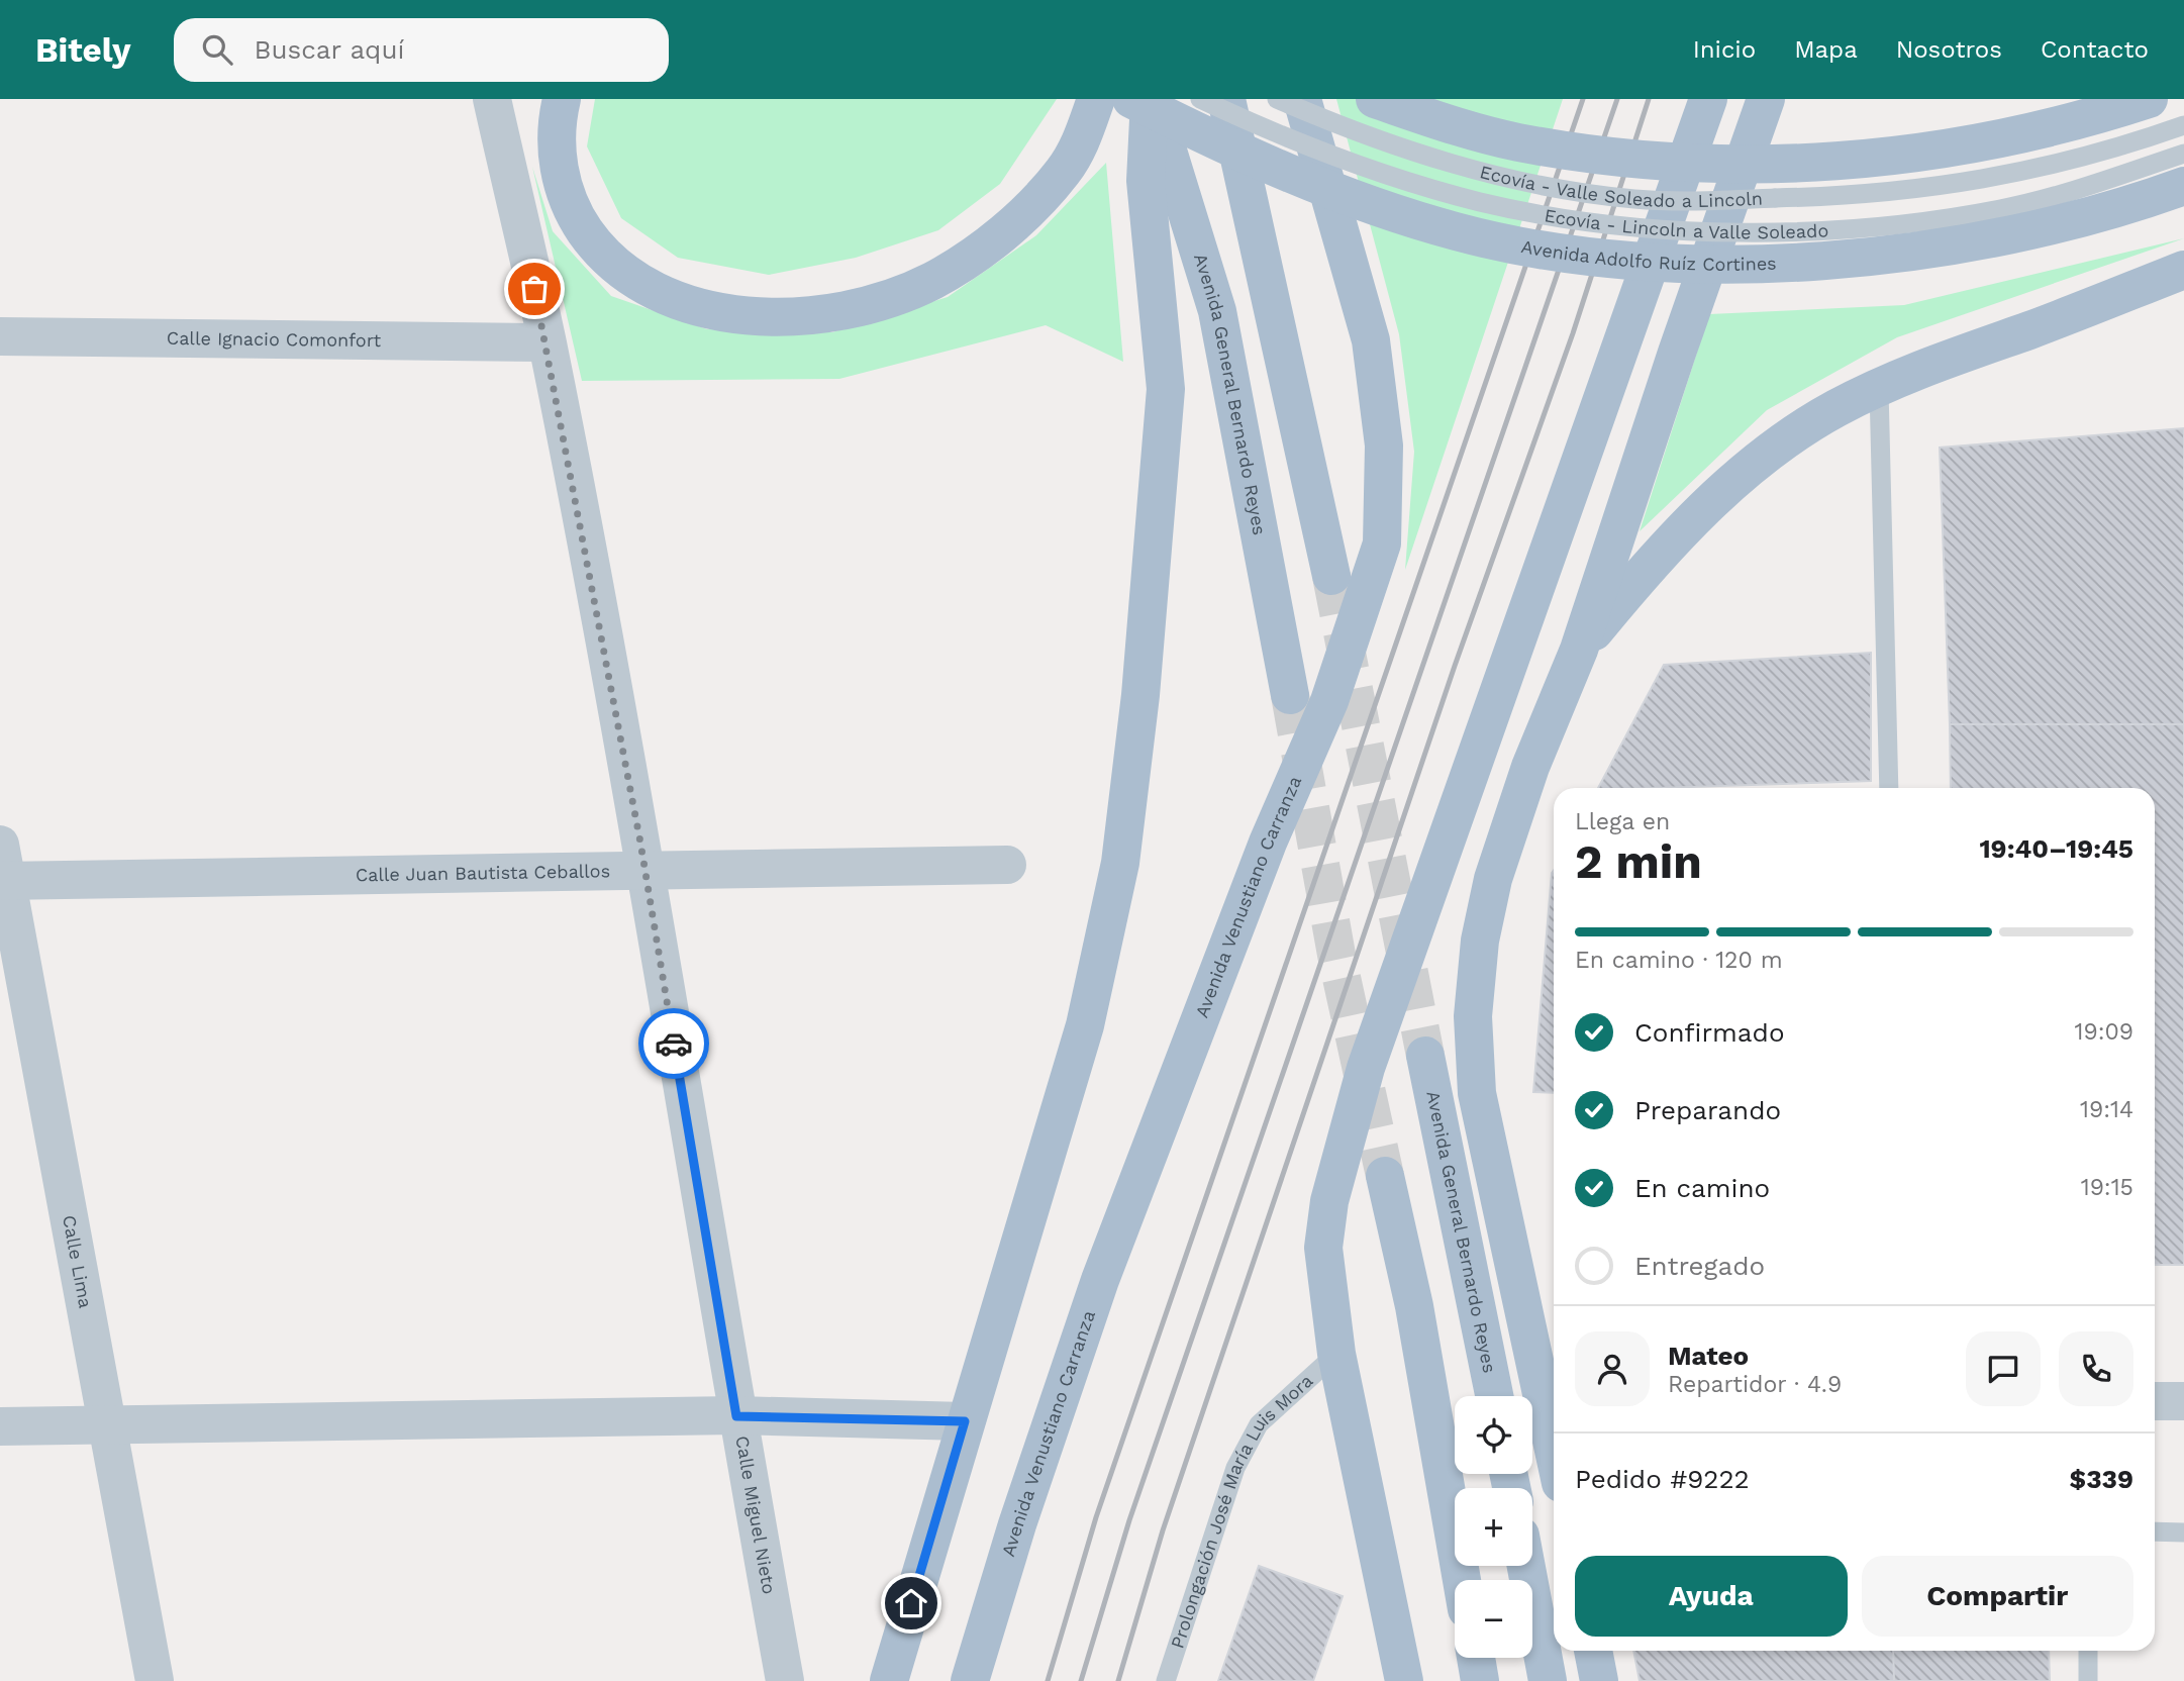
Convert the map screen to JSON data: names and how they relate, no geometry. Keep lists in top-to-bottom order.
{
  "streets": {
    "main road": ["Avenida Adolfo Ruíz Cortines", "Avenida General Bernardo Reyes", "Avenida Venustiano Carranza"],
    "street": [
      "Calle Ignacio Comonfort",
      "Calle Juan Bautista Ceballos",
      "Calle Lima",
      "Calle Miguel Nieto"
    ],
    "lane": ["Ecovía - Valle Soleado a Lincoln", "Ecovía - Lincoln a Valle Soleado", "Prolongación José María Luis Mora"]
  },
  "crossings": [
    ["Calle Ignacio Comonfort", "Calle Miguel Nieto"],
    ["Calle Juan Bautista Ceballos", "Calle Lima"],
    ["Calle Juan Bautista Ceballos", "Calle Miguel Nieto"]
  ],
  "page": {
    "header": "Bitely",
    "search": "Buscar aquí",
    "nav": [
      "Inicio",
      "Mapa",
      "Nosotros",
      "Contacto"
    ],
    "heading": ["2 min", "Llega en", "19:40–19:45"],
    "panel": [
      "Mateo",
      "Repartidor · 4.9",
      "Pedido #9222",
      "$339"
    ],
    "bar": "En camino · 120 m",
    "list": [
      ["Confirmado", "19:09"],
      ["Preparando", "19:14"],
      ["En camino", "19:15"],
      "Entregado"
    ],
    "map_buttons": ["+", "−"],
    "buttons": ["Ayuda", "Compartir"]
  }
}
